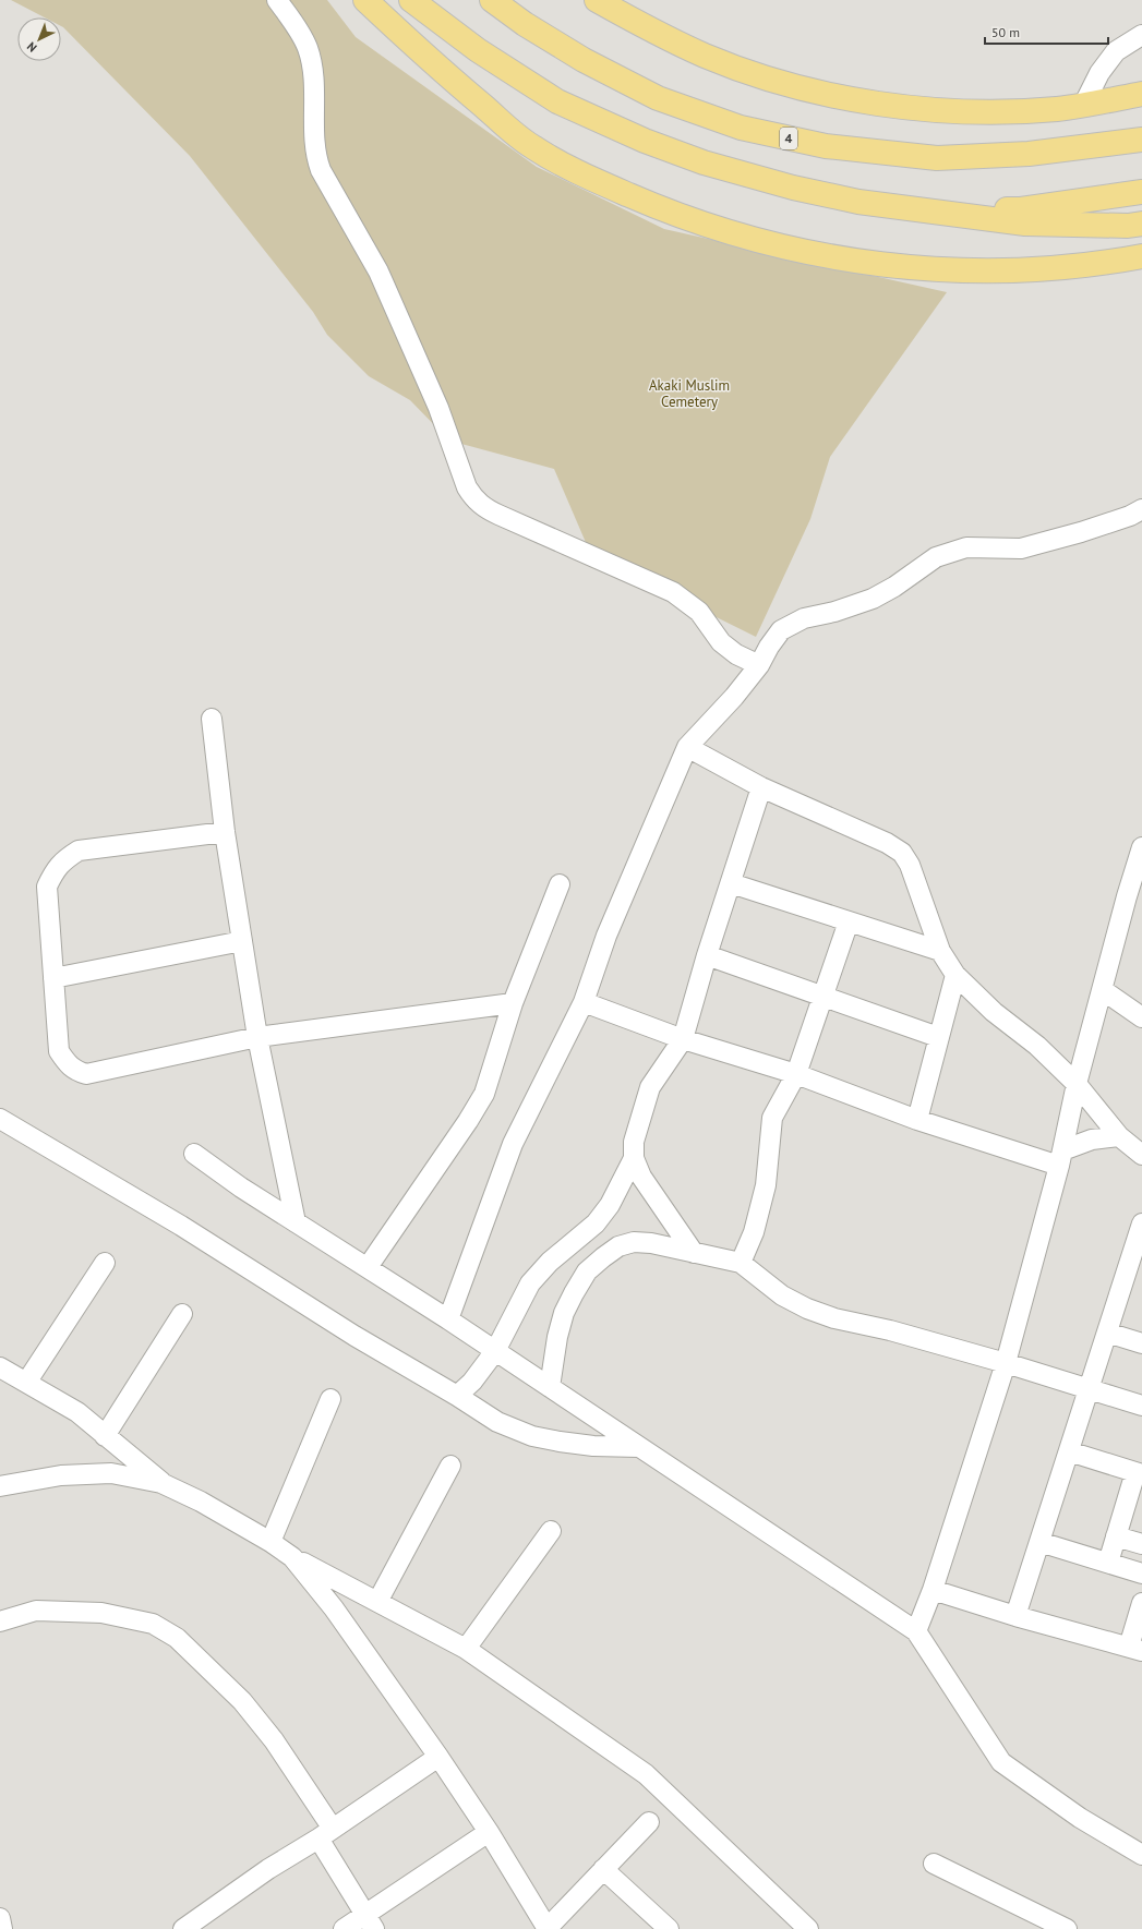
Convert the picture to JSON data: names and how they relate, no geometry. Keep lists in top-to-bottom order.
{
  "streets": {
    "highway": ["4"]
  },
  "parks": ["Akaki Muslim Cemetery"],
  "scale_bar": "50 m",
  "north": "bottom left"
}
